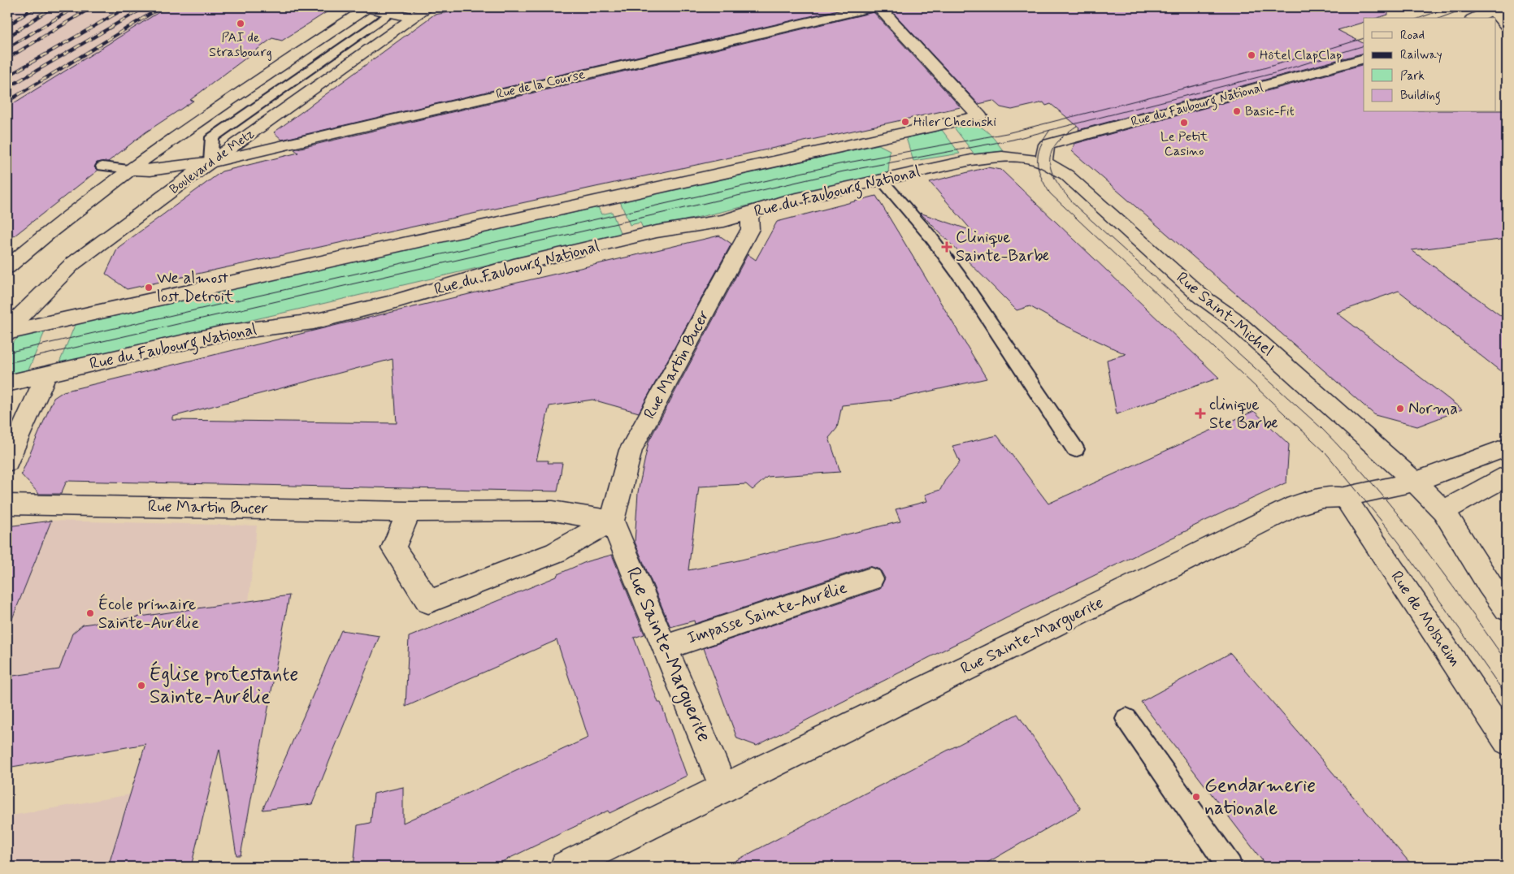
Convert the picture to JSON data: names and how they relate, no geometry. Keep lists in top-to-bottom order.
{
  "streets": {
    "street": [
      "Rue de la Course",
      "Rue du Faubourg National",
      "Boulevard de Metz",
      "Rue Saint-Michel",
      "Rue Martin Bucer",
      "Impasse Sainte-Aurélie",
      "Rue de Molsheim",
      "Rue Sainte-Marguerite"
    ]
  },
  "crossings": [
    ["Rue de la Course", "Boulevard de Metz"],
    ["Rue du Faubourg National", "Rue Saint-Michel"],
    ["Rue du Faubourg National", "Rue Martin Bucer"],
    ["Rue Saint-Michel", "Rue Sainte-Marguerite"],
    ["Rue Martin Bucer", "Rue Sainte-Marguerite"],
    ["Impasse Sainte-Aurélie", "Rue Sainte-Marguerite"],
    ["Rue de Molsheim", "Rue Sainte-Marguerite"]
  ],
  "places": {
    "other": [
      "PAI de Strasbourg",
      "Hôtel ClapClap",
      "Basic-Fit",
      "Hiler Checinski",
      "Le Petit Casino",
      "We almost lost Detroit",
      "Norma",
      "École primaire Sainte-Aurélie",
      "Église protestante Sainte-Aurélie",
      "Gendarmerie nationale"
    ],
    "health": ["Clinique Sainte-Barbe", "clinique Ste Barbe"]
  },
  "legend": [
    "Road",
    "Railway",
    "Park",
    "Building"
  ]
}
